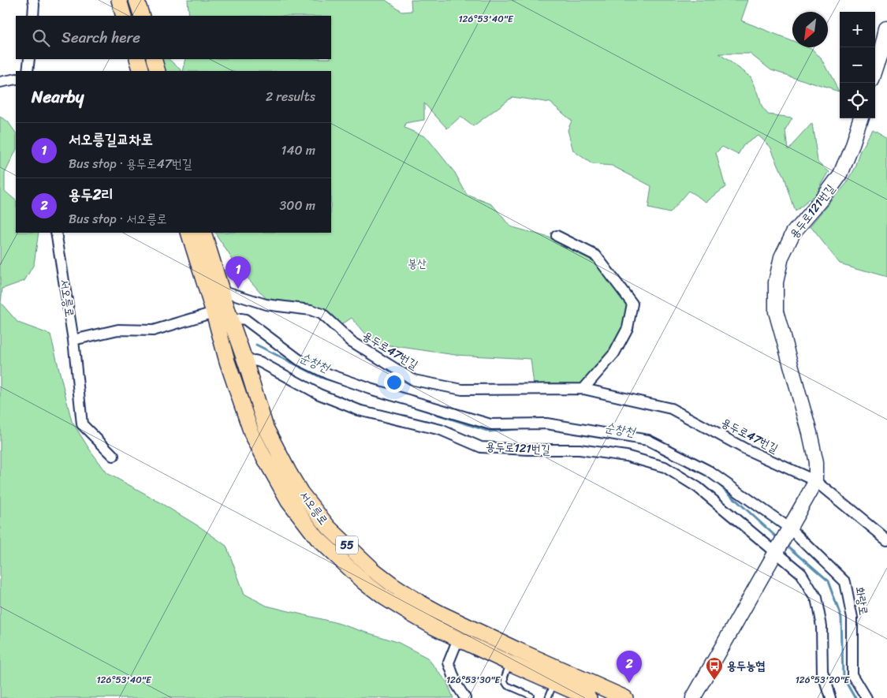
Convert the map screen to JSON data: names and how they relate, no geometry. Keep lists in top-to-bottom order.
{
  "streets": {
    "main road": ["용두로121번길", "서오릉로", "55"],
    "street": ["용두로47번길", "화랑로"]
  },
  "crossings": [
    ["용두로121번길", "서오릉로"],
    ["용두로121번길", "용두로47번길"],
    ["용두로121번길", "화랑로"],
    ["서오릉로", "용두로47번길"],
    ["서오릉로", "화랑로"]
  ],
  "water": ["순창천"],
  "parks": ["봉산"],
  "places": {
    "bus stop": ["용두농협"]
  },
  "north": "bottom left",
  "page": {
    "map_buttons": ["+", "−"],
    "search": "Search here",
    "heading": ["Nearby", "2 results"],
    "list": [
      {
        "mark": "1",
        "name": "서오릉길교차로",
        "note": "Bus stop · 용두로47번길",
        "value": "140 m"
      },
      {
        "mark": "2",
        "name": "용두2리",
        "note": "Bus stop · 서오릉로",
        "value": "300 m"
      }
    ],
    "pins": ["1", "2"]
  },
  "coordinates": ["126°53'40\"E", "126°53'30\"E", "126°53'20\"E"]
}
